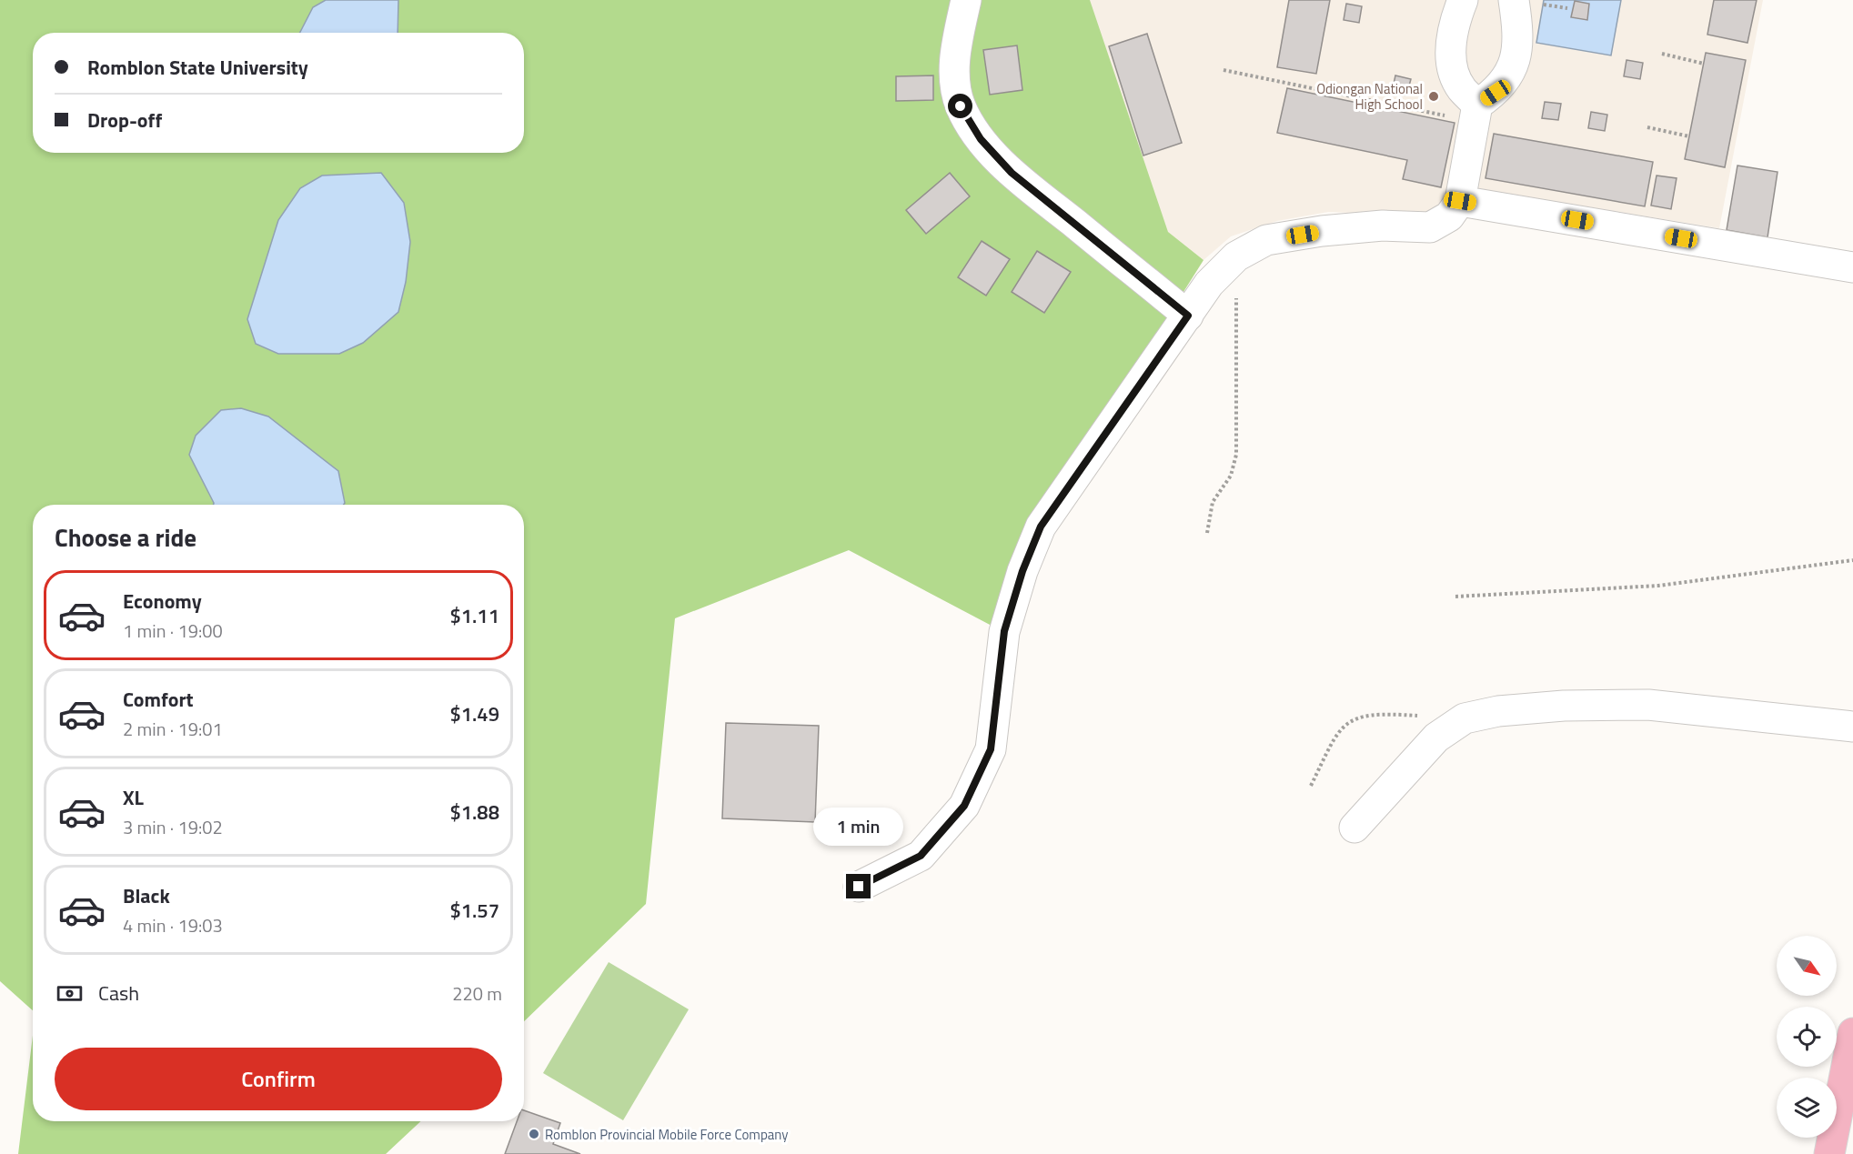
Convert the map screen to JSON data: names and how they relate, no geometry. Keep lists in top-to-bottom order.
{
  "places": ["Odiongan National High School", "Romblon Provincial Mobile Force Company"],
  "north": "bottom right",
  "page": {
    "banner": ["Romblon State University", "Drop-off"],
    "heading": "Choose a ride",
    "list": [
      {
        "name": "Economy",
        "note": "1 min · 19:00",
        "value": "$1.11"
      },
      {
        "name": "Comfort",
        "note": "2 min · 19:01",
        "value": "$1.49"
      },
      {
        "name": "XL",
        "note": "3 min · 19:02",
        "value": "$1.88"
      },
      {
        "name": "Black",
        "note": "4 min · 19:03",
        "value": "$1.57"
      }
    ],
    "bubble": "1 min",
    "pay": ["Cash", "220 m"],
    "buttons": "Confirm"
  }
}
